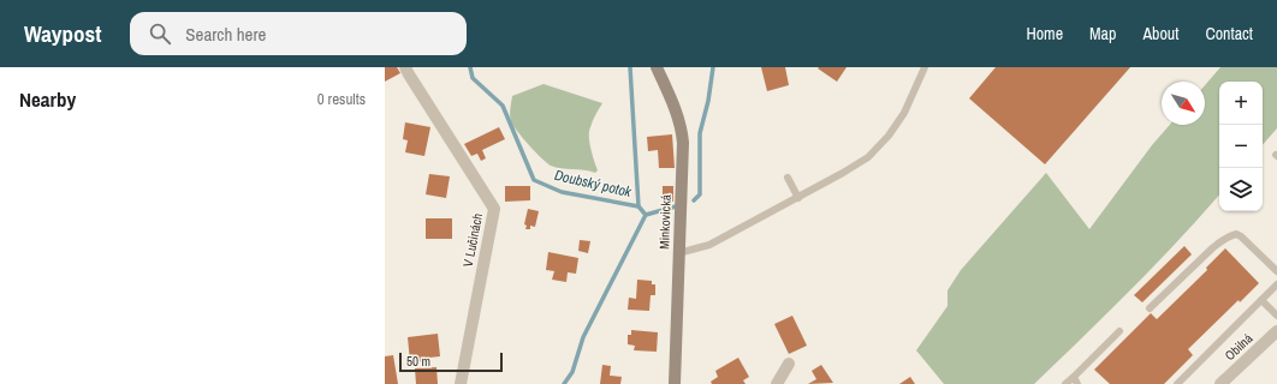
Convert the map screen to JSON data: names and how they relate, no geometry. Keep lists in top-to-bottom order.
{
  "streets": {
    "street": ["Minkovická", "V Lučinách", "Obilná"]
  },
  "water": ["Doubský potok"],
  "scale_bar": "50 m",
  "north": "bottom right",
  "page": {
    "header": "Waypost",
    "search": "Search here",
    "nav": [
      "Home",
      "Map",
      "About",
      "Contact"
    ],
    "heading": ["Nearby", "0 results"],
    "map_buttons": ["+", "−"],
    "scale": "50 m"
  }
}
